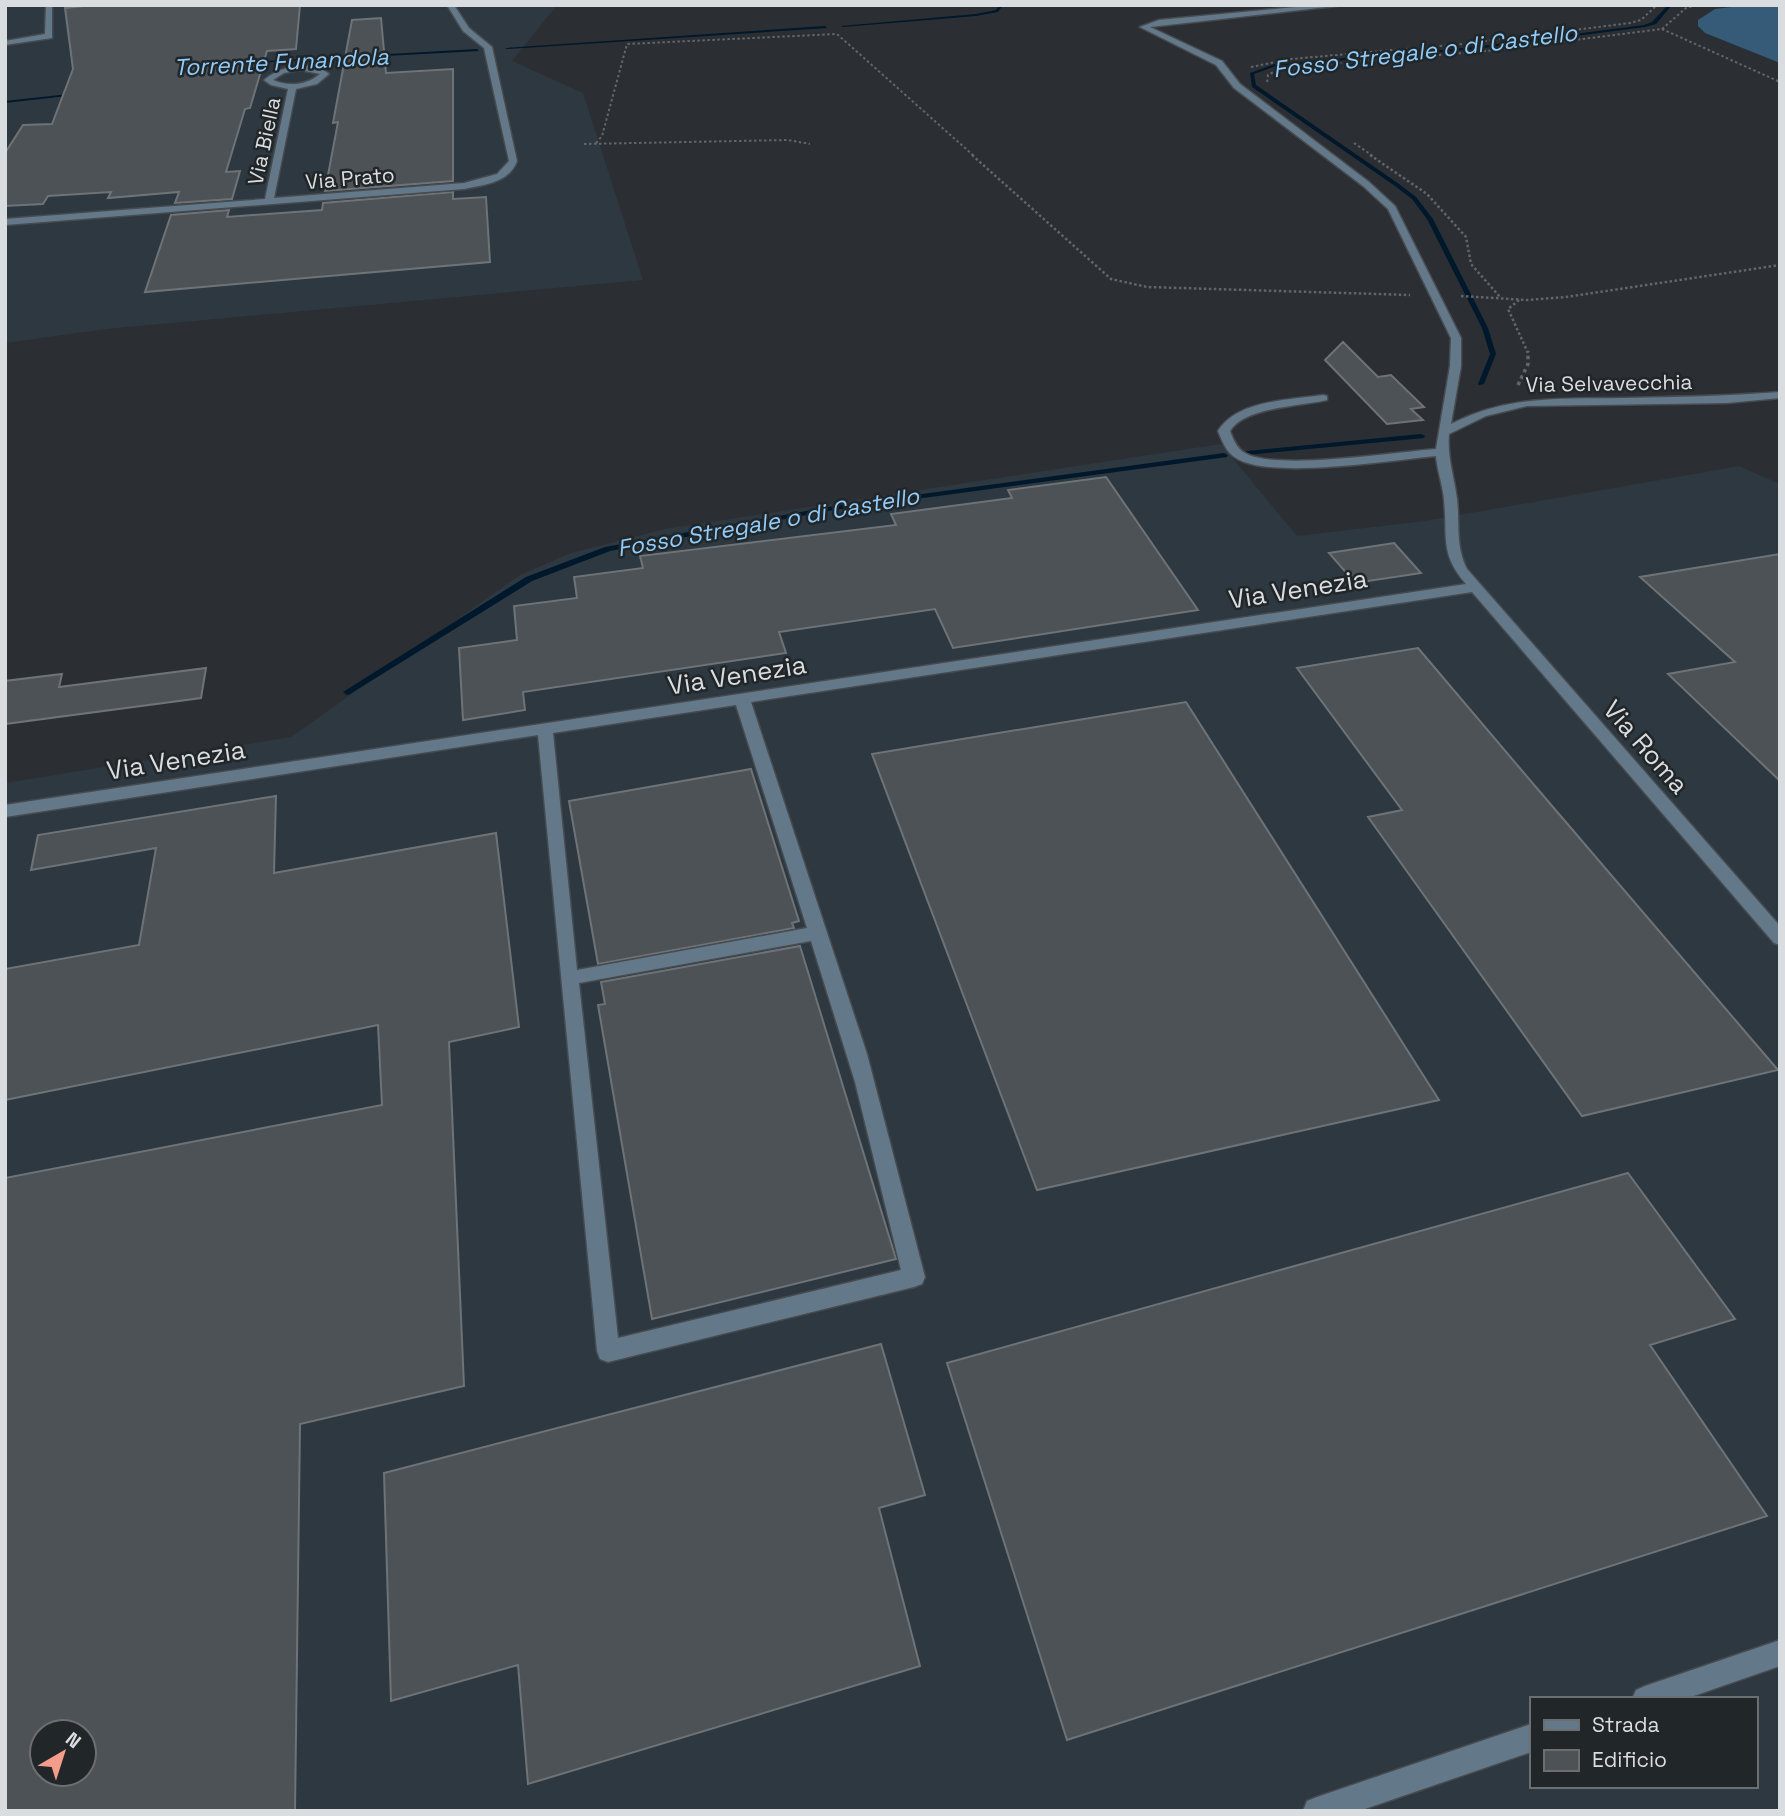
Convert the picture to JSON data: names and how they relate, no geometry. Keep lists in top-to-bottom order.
{
  "streets": {
    "street": [
      "Via Biella",
      "Via Prato",
      "Via Selvavecchia",
      "Via Venezia",
      "Via Roma"
    ]
  },
  "crossings": [
    ["Via Biella", "Via Prato"],
    ["Via Selvavecchia", "Via Roma"],
    ["Via Venezia", "Via Roma"]
  ],
  "water": ["Fosso Stregale o di Castello", "Torrente Funandola"],
  "legend": ["Strada", "Edificio"],
  "north": "top right"
}
